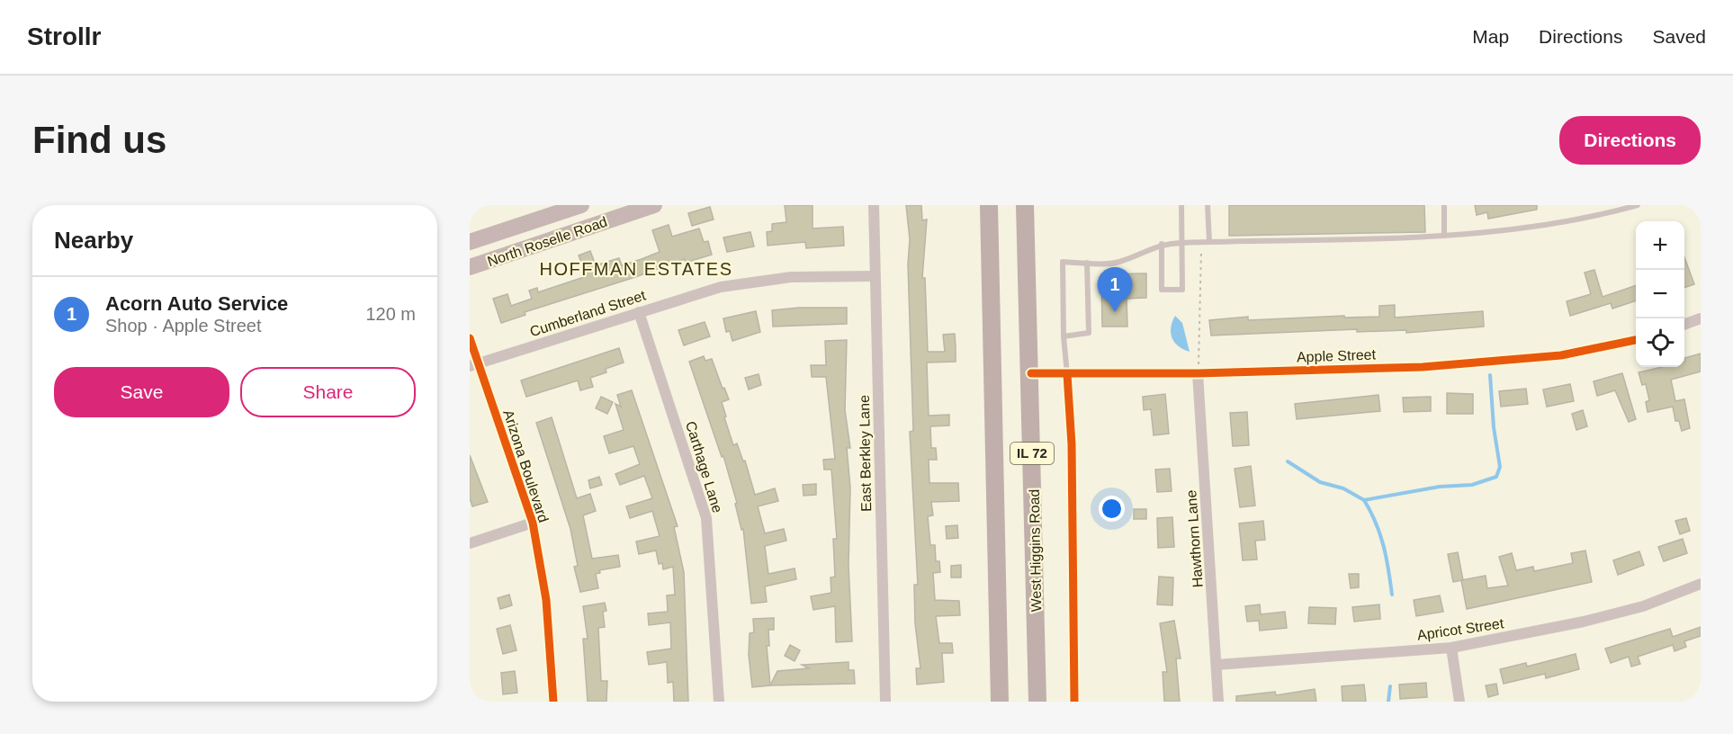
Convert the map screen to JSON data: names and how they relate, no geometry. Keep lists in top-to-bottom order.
{
  "streets": {
    "main road": ["North Roselle Road", "IL 72", "West Higgins Road"],
    "street": [
      "Cumberland Street",
      "Apple Street",
      "East Berkley Lane",
      "Arizona Boulevard",
      "Carthage Lane",
      "Hawthorn Lane",
      "Apricot Street"
    ]
  },
  "crossings": [
    ["Cumberland Street", "East Berkley Lane"],
    ["Cumberland Street", "Arizona Boulevard"],
    ["Cumberland Street", "Carthage Lane"],
    ["Apple Street", "Hawthorn Lane"],
    ["Apple Street", "West Higgins Road"],
    ["Hawthorn Lane", "Apricot Street"]
  ],
  "districts": ["HOFFMAN ESTATES"],
  "page": {
    "header": "Strollr",
    "nav": ["Map", "Directions", "Saved"],
    "buttons": [
      "Directions",
      ["Save", "Share"]
    ],
    "title": "Find us",
    "heading": "Nearby",
    "map_buttons": ["+", "−"],
    "pins": "1",
    "list": [
      {
        "mark": "1",
        "name": "Acorn Auto Service",
        "note": "Shop · Apple Street",
        "value": "120 m"
      }
    ]
  }
}
